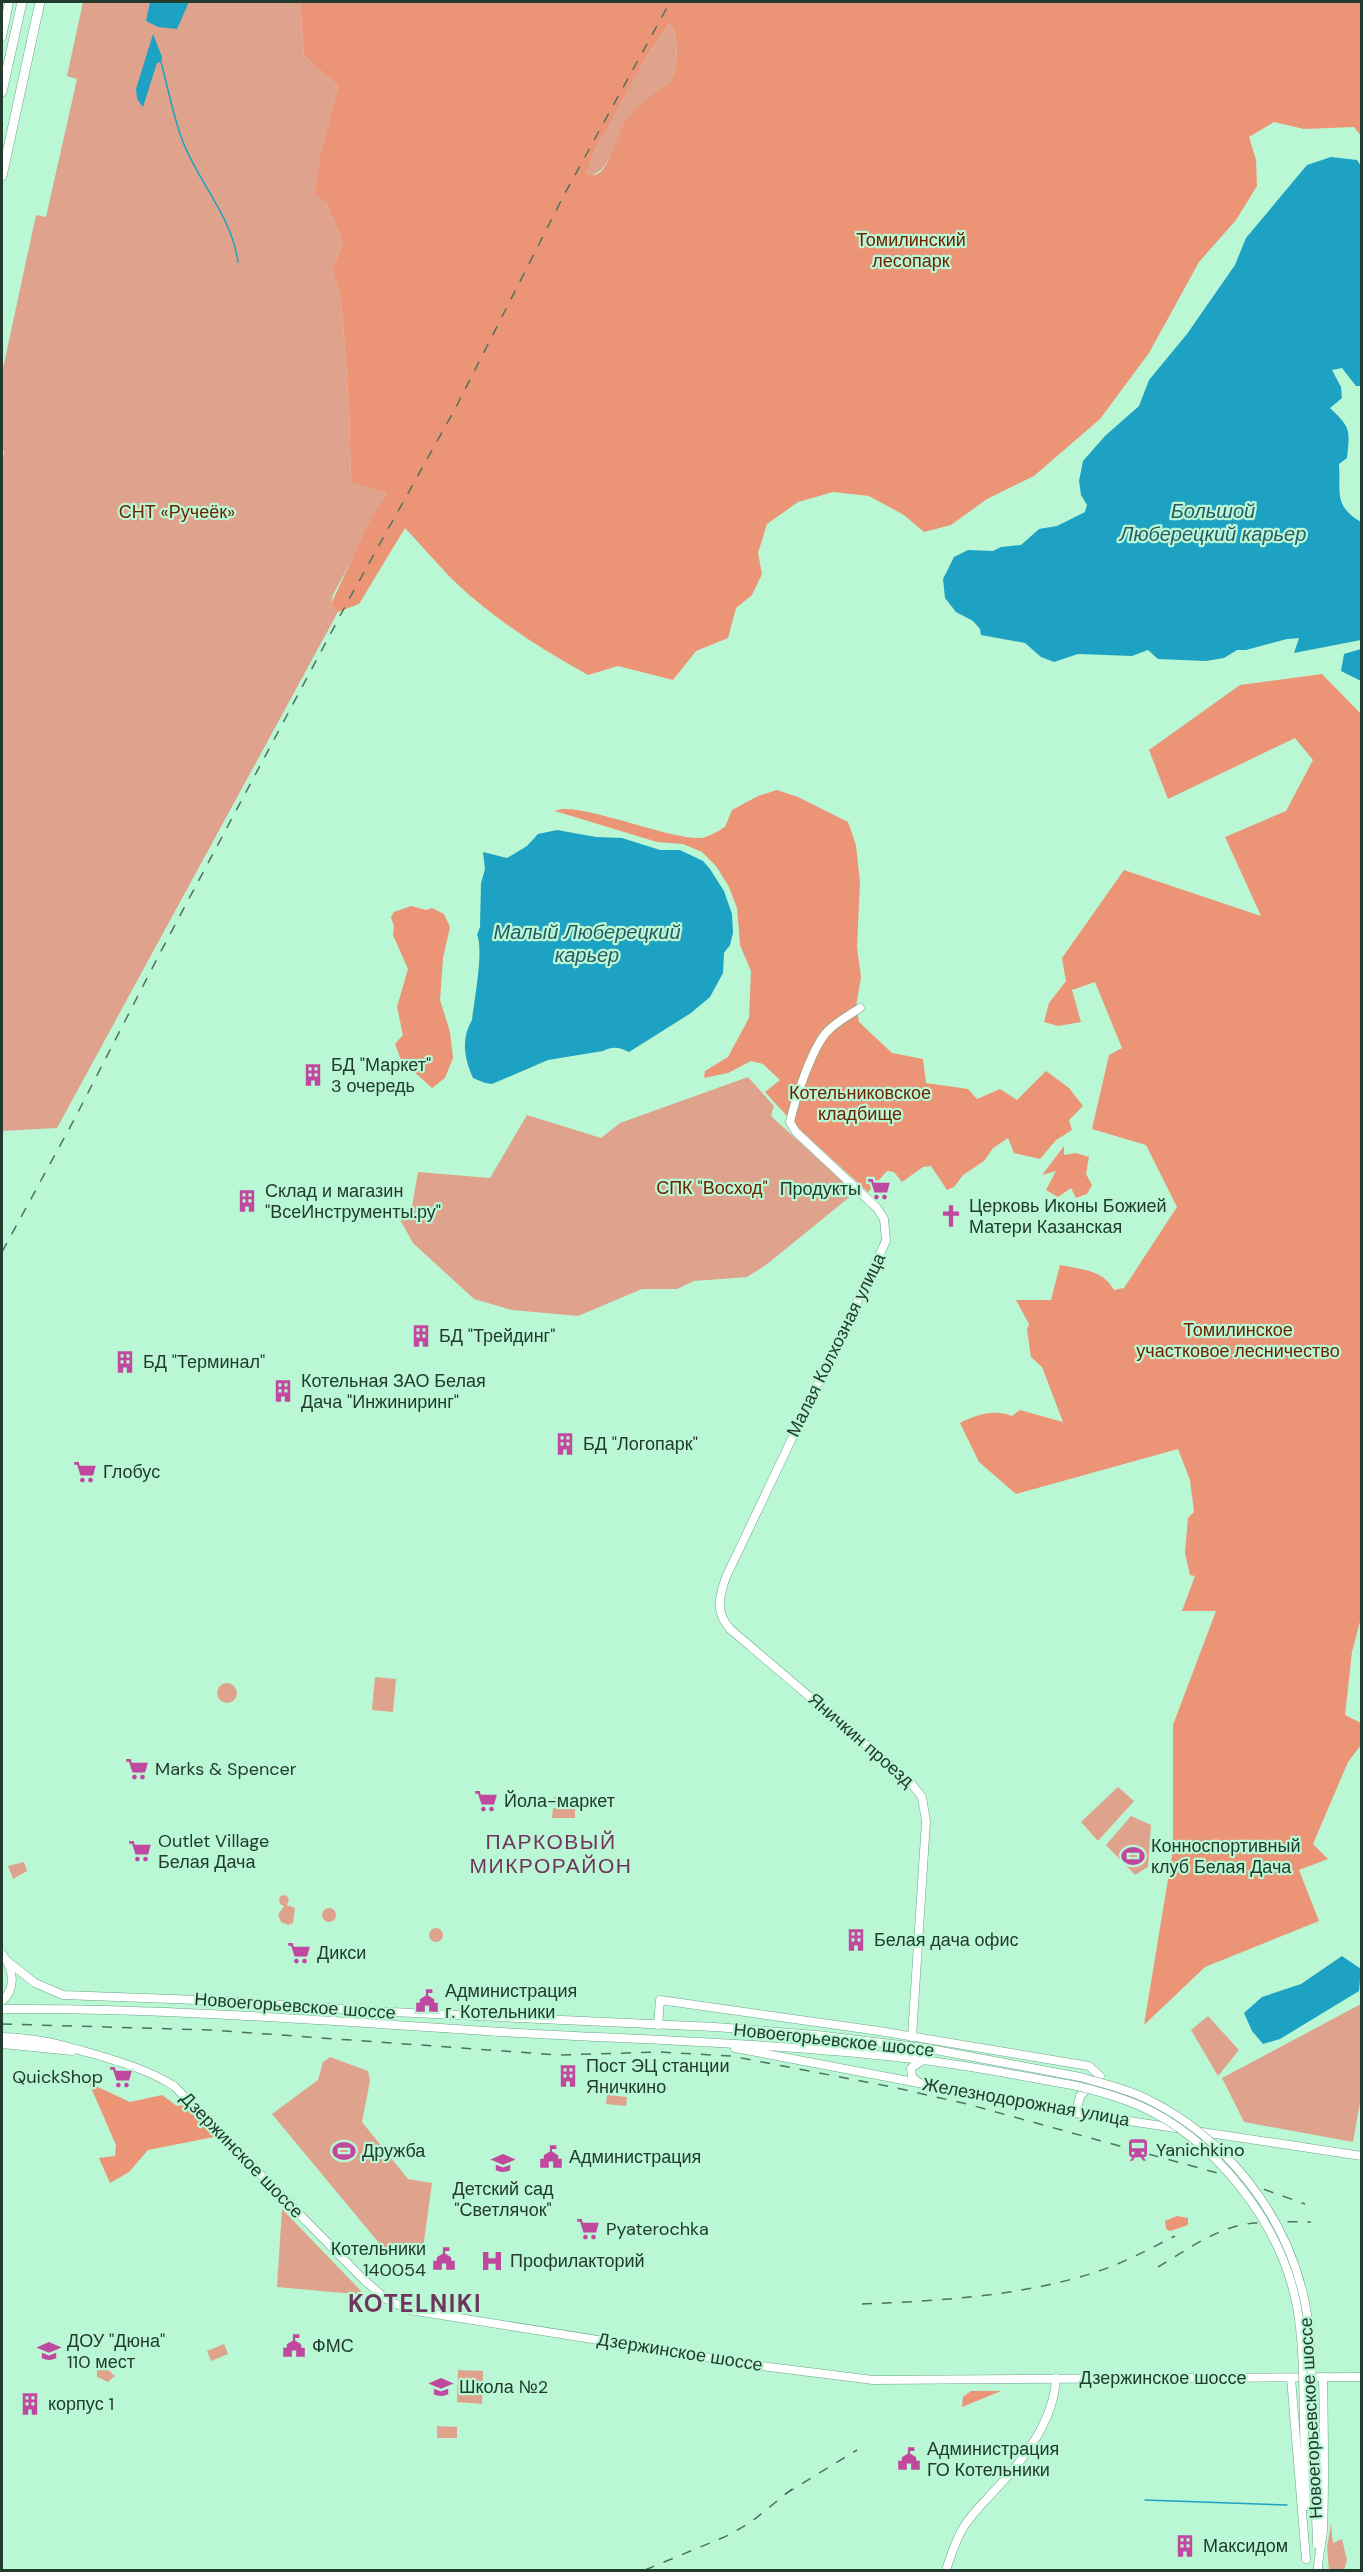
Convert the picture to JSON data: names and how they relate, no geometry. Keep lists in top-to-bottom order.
{
  "streets": {
    "main road": [
      "Малая Колхозная улица",
      "Яничкин проезд",
      "Новоегорьевское шоссе",
      "Железнодорожная улица",
      "Дзержинское шоссе"
    ]
  },
  "crossings": [
    ["Малая Колхозная улица", "Яничкин проезд"],
    ["Новоегорьевское шоссе", "Железнодорожная улица"]
  ],
  "districts": ["ПАРКОВЫЙ МИКРОРАЙОН", "KOTELNIKI"],
  "water": ["Большой Люберецкий карьер", "Малый Люберецкий карьер"],
  "parks": [
    "Томилинский лесопарк",
    "СНТ «Ручеёк»",
    "Котельниковское кладбище",
    "СПК \"Восход\"",
    "Томилинское участковое лесничество"
  ],
  "places": {
    "building": [
      "БД \"Маркет\" 3 очередь",
      "Склад и магазин \"ВсеИнструменты.ру\"",
      "БД \"Трейдинг\"",
      "БД \"Терминал\"",
      "Котельная ЗАО Белая Дача \"Инжиниринг\"",
      "БД \"Логопарк\"",
      "Белая дача офис",
      "Пост ЭЦ станции Яничкино",
      "корпус 1",
      "Максидом"
    ],
    "supermarket": [
      "Продукты",
      "Глобус",
      "Marks & Spencer",
      "Йола-маркет",
      "Outlet Village Белая Дача",
      "Дикси",
      "QuickShop",
      "Pyaterochka"
    ],
    "church": ["Церковь Иконы Божией Матери Казанская"],
    "sports": ["Конноспортивный клуб Белая Дача", "Дружба"],
    "public building": [
      "Администрация г. Котельники",
      "Администрация",
      "Котельники 140054",
      "ФМС",
      "Администрация ГО Котельники"
    ],
    "station": ["Yanichkino"],
    "school or university": ["Детский сад \"Светлячок\"", "ДОУ \"Дюна\" 110 мест", "Школа №2"],
    "hospital": ["Профилакторий"]
  }
}
